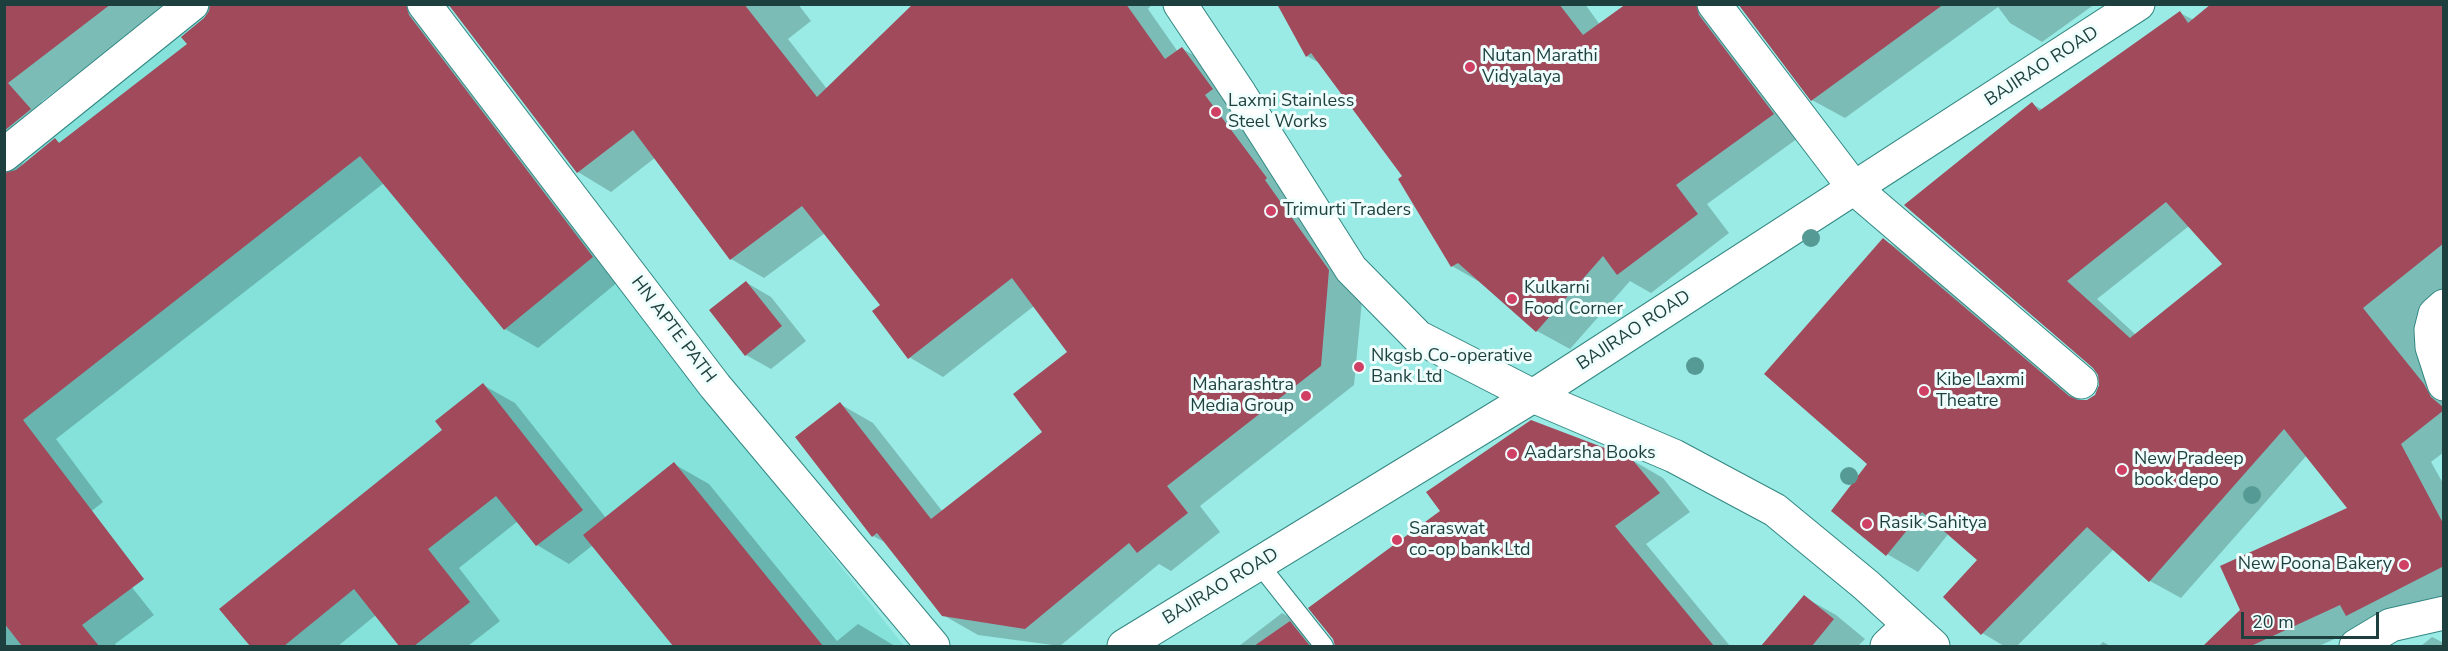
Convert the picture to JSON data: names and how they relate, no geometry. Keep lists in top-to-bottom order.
{
  "streets": {
    "main road": ["BAJIRAO ROAD", "HN APTE PATH"]
  },
  "places": [
    "Nutan Marathi Vidyalaya",
    "Laxmi Stainless Steel Works",
    "Trimurti Traders",
    "Kulkarni Food Corner",
    "Nkgsb Co-operative Bank Ltd",
    "Kibe Laxmi Theatre",
    "Maharashtra Media Group",
    "Aadarsha Books",
    "New Pradeep book depo",
    "Rasik Sahitya",
    "Saraswat co-op bank Ltd",
    "New Poona Bakery"
  ],
  "scale_bar": "20 m"
}
